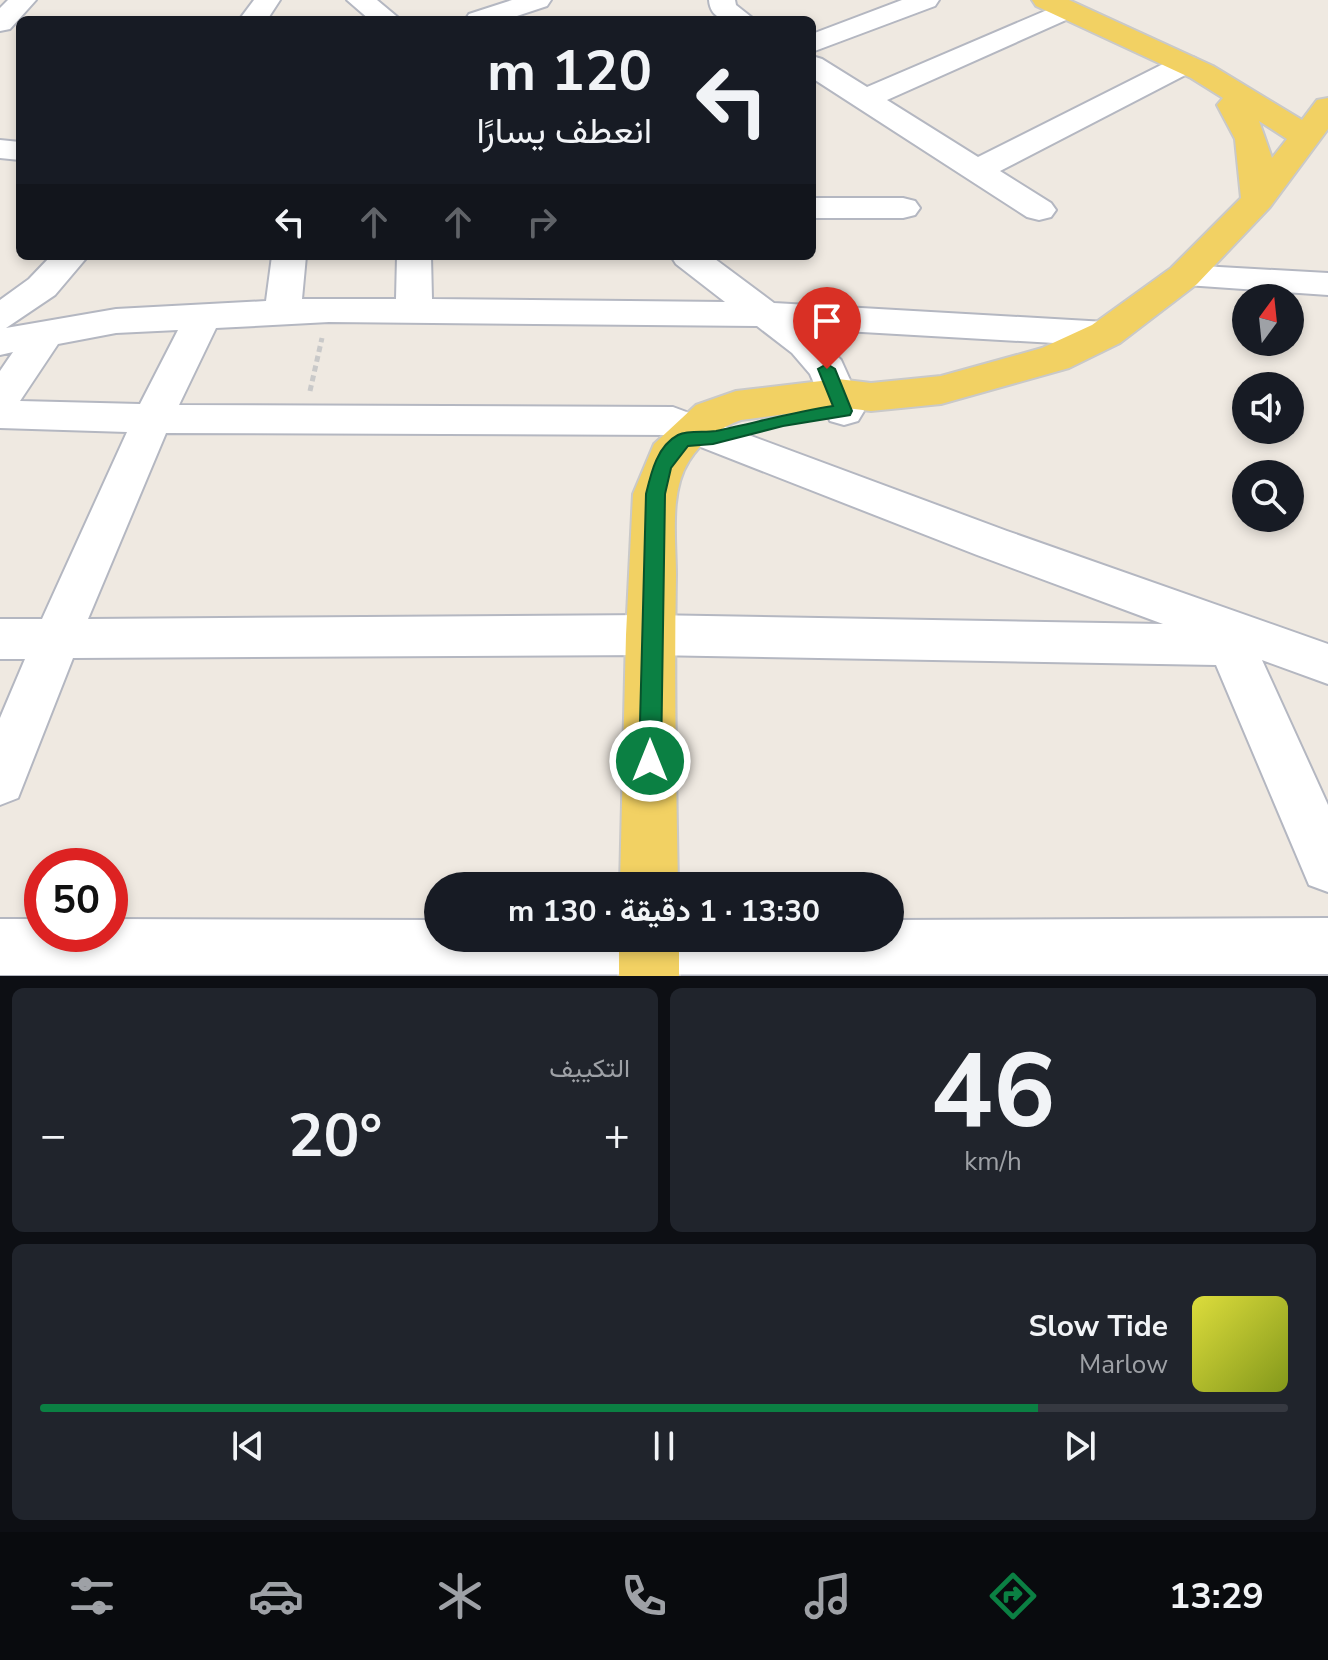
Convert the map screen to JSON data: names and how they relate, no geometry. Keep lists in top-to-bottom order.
{
  "north": "top",
  "page": {
    "turn": ["120 m", "انعطف يسارًا"],
    "limit": "50",
    "trip": "13:30 · 1 دقيقة · 130 m",
    "tile": [
      ["46", "km/h"],
      "التكييف"
    ],
    "heat": ["−", "20°", "+"],
    "song": ["Slow Tide", "Marlow"],
    "tabs": "13:29"
  }
}
